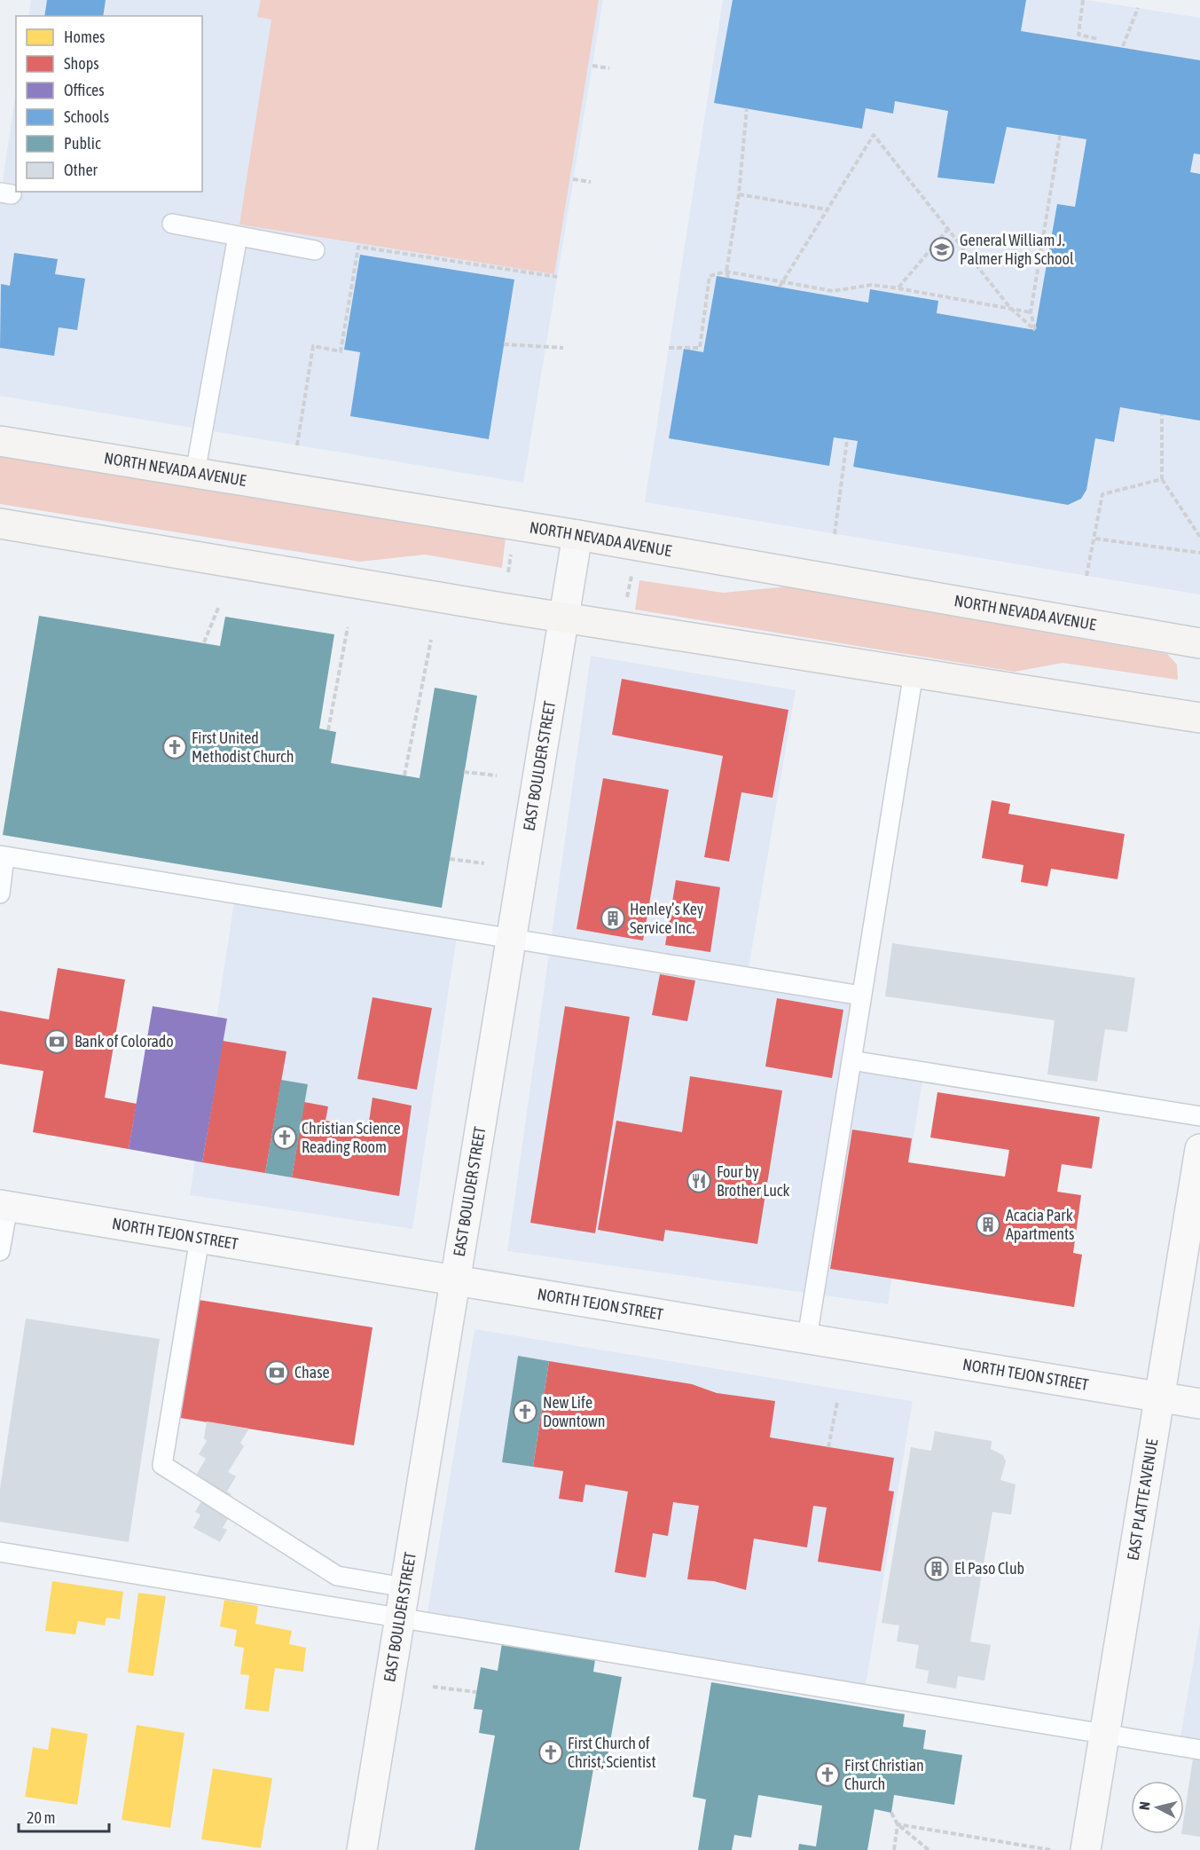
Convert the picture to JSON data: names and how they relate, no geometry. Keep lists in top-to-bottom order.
{
  "streets": {
    "main road": ["NORTH NEVADA AVENUE"],
    "street": ["EAST BOULDER STREET", "NORTH TEJON STREET", "EAST PLATTE AVENUE"]
  },
  "crossings": [
    ["NORTH NEVADA AVENUE", "EAST BOULDER STREET"],
    ["EAST BOULDER STREET", "NORTH TEJON STREET"],
    ["NORTH TEJON STREET", "EAST PLATTE AVENUE"]
  ],
  "places": {
    "school or university": ["General William J. Palmer High School"],
    "church": [
      "First United Methodist Church",
      "Christian Science Reading Room",
      "New Life Downtown",
      "First Church of Christ, Scientist",
      "First Christian Church"
    ],
    "building": ["Henley’s Key Service Inc.", "Acacia Park Apartments", "El Paso Club"],
    "bank": ["Bank of Colorado", "Chase"],
    "restaurant": ["Four by Brother Luck"]
  },
  "legend": [
    "Homes",
    "Shops",
    "Offices",
    "Schools",
    "Public",
    "Other"
  ],
  "scale_bar": "20 m",
  "north": "left"
}
